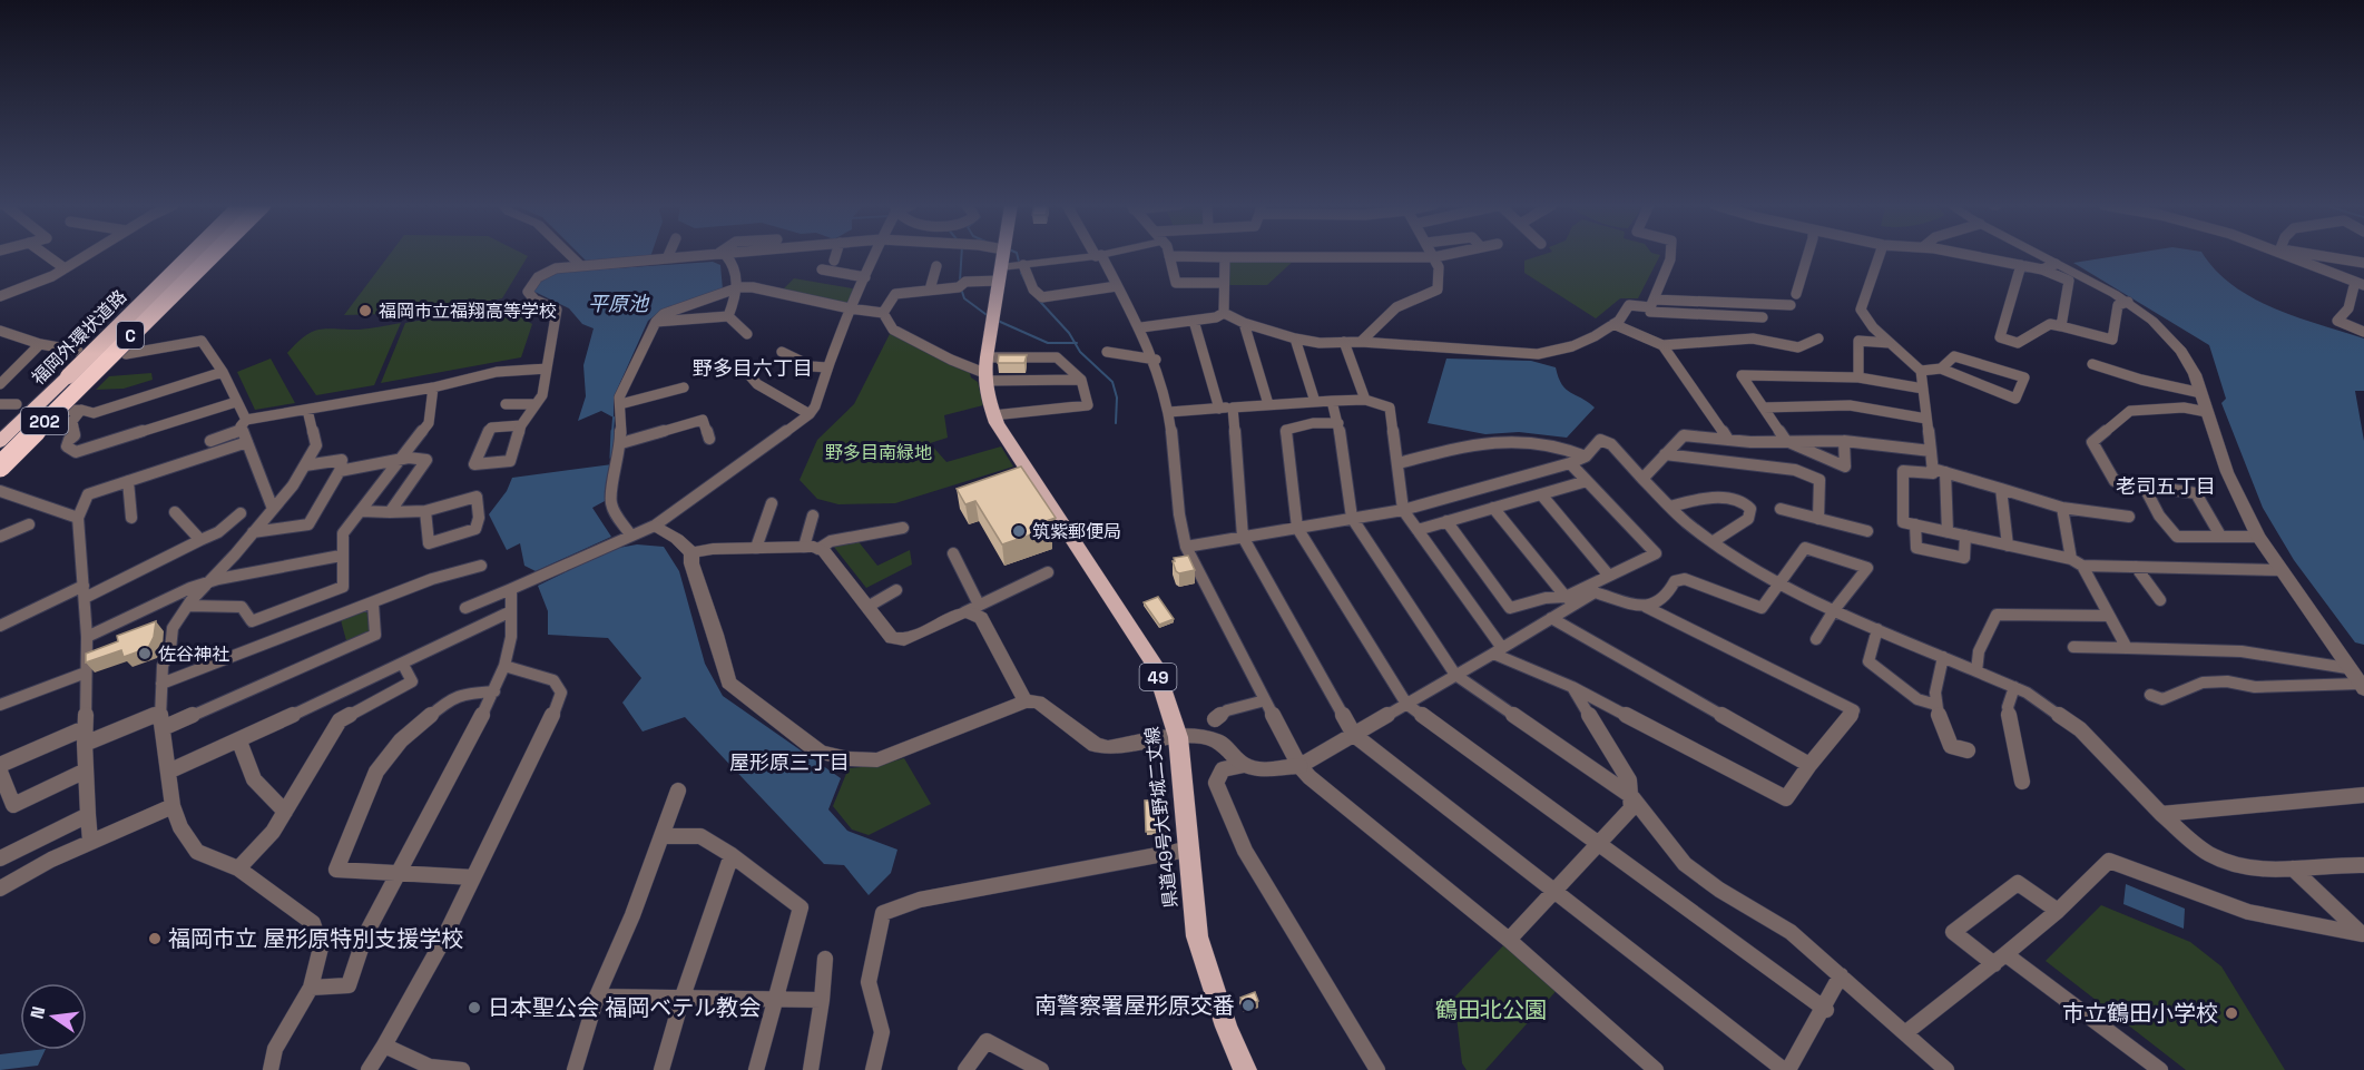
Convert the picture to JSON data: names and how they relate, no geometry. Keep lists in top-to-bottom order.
{
  "streets": {
    "highway": ["C", "福岡外環状道路", "202"],
    "main road": ["49", "県道49号大野城二丈線"]
  },
  "crossings": [
    ["C", "福岡外環状道路"]
  ],
  "districts": ["野多目六丁目", "老司五丁目", "屋形原三丁目"],
  "water": ["平原池"],
  "parks": ["野多目南緑地", "鶴田北公園"],
  "places": [
    "福岡市立福翔高等学校",
    "筑紫郵便局",
    "佐谷神社",
    "福岡市立 屋形原特別支援学校",
    "南警察署屋形原交番",
    "日本聖公会 福岡ベテル教会",
    "市立鶴田小学校"
  ],
  "north": "left"
}
